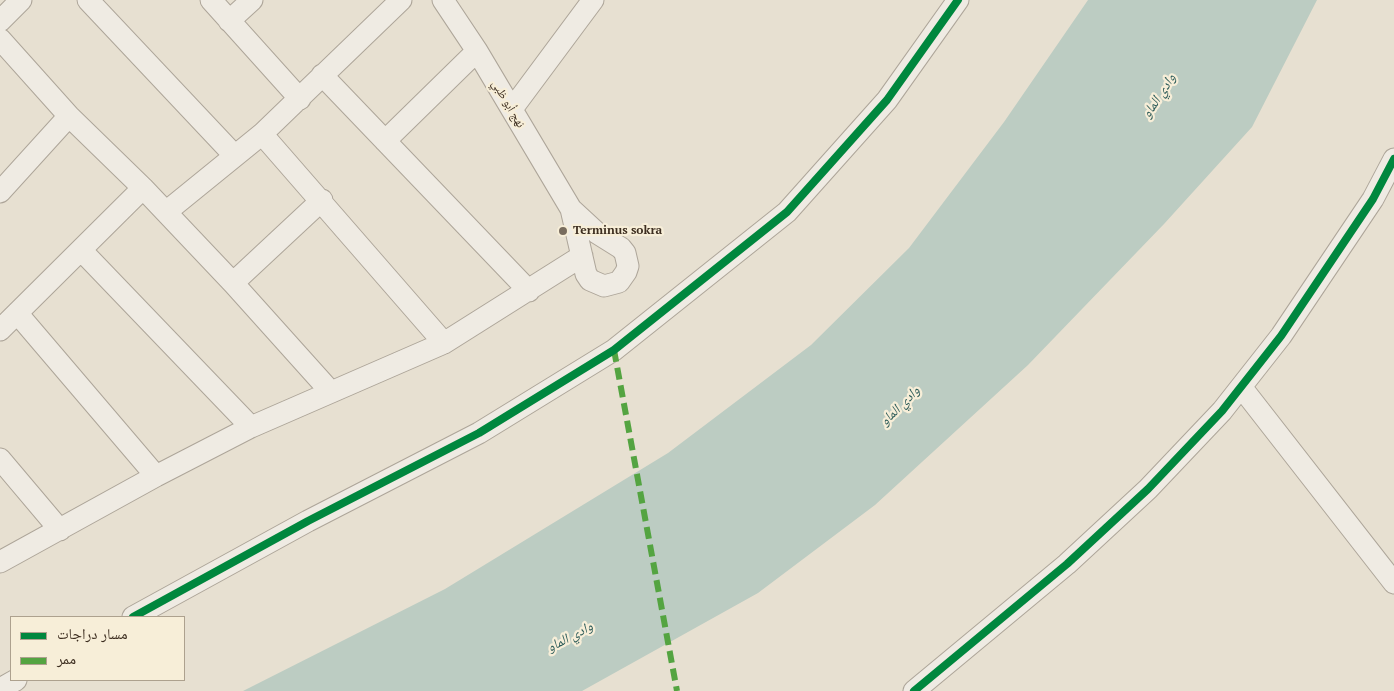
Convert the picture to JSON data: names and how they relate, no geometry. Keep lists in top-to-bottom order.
{
  "streets": {
    "street": ["نهج أبو ظبي"]
  },
  "water": ["وادي الماو"],
  "places": ["Terminus sokra"],
  "legend": ["مسار دراجات", "ممر"]
}
